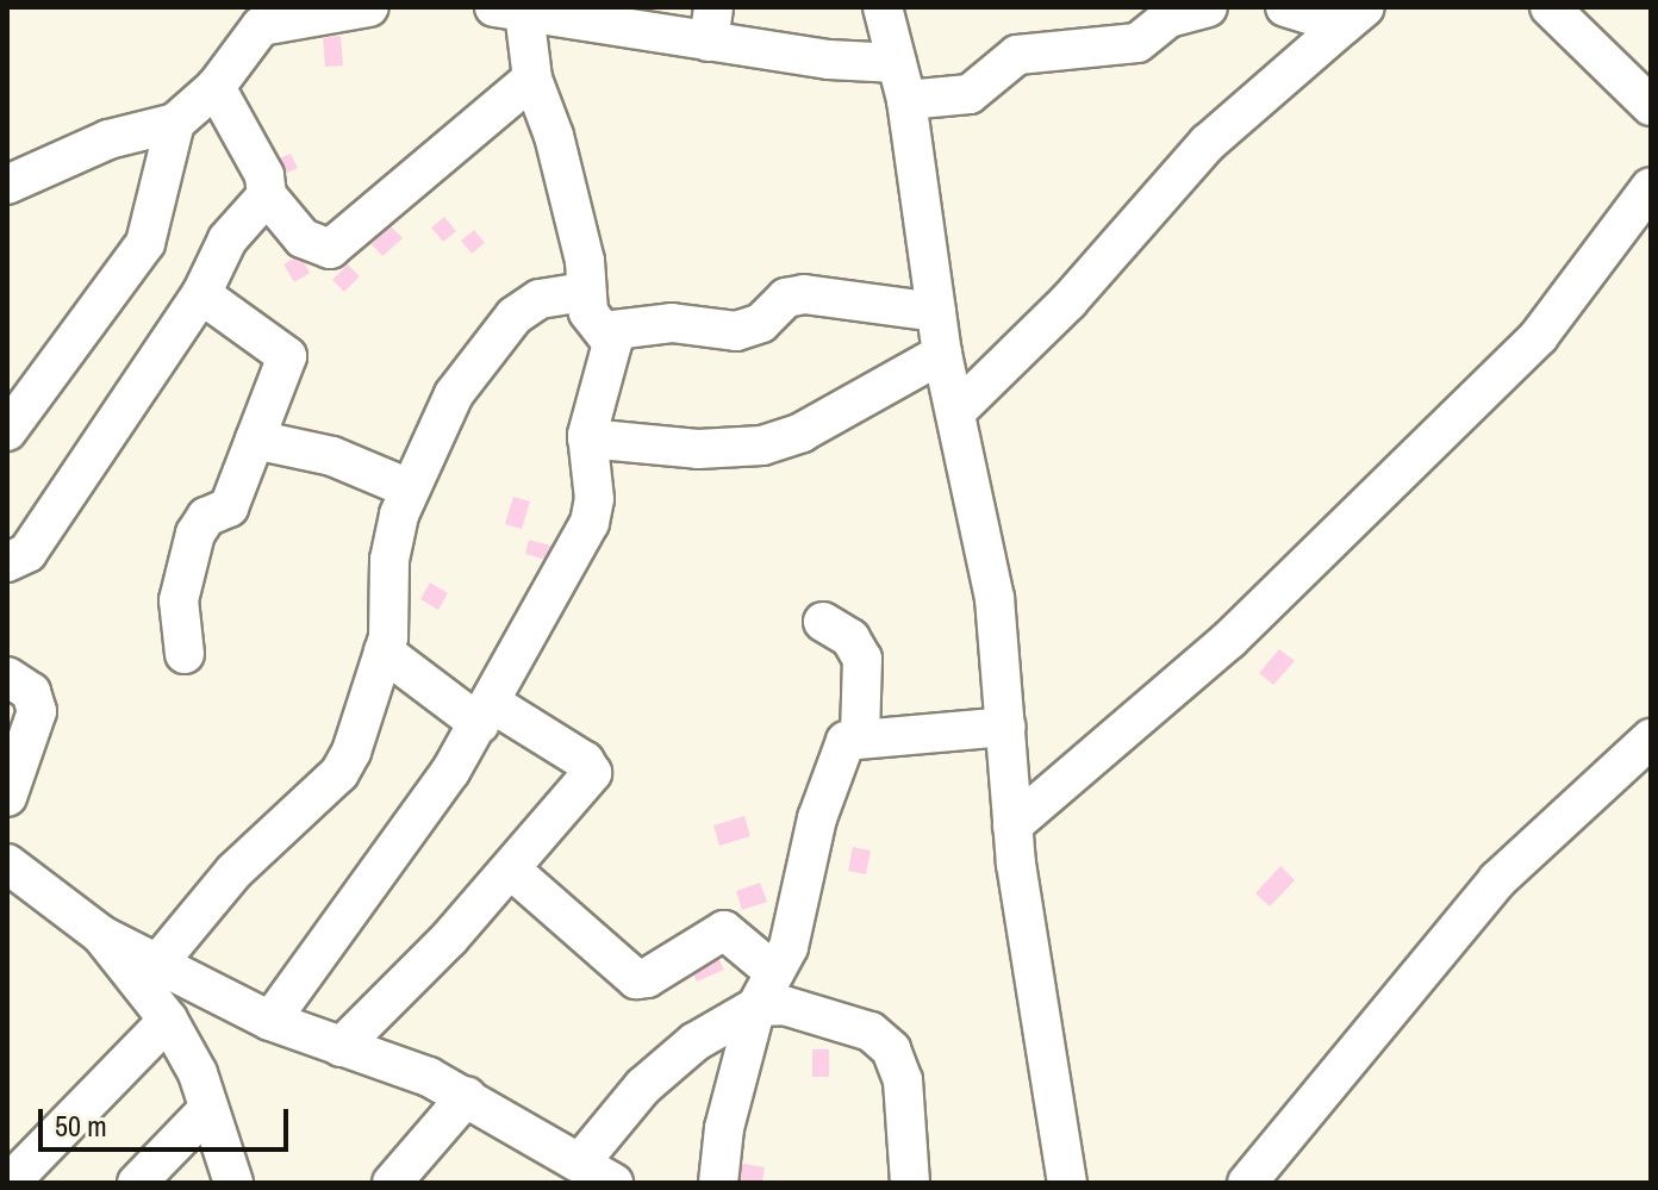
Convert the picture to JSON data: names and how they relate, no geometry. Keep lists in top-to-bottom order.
{
  "scale_bar": "50 m"
}
